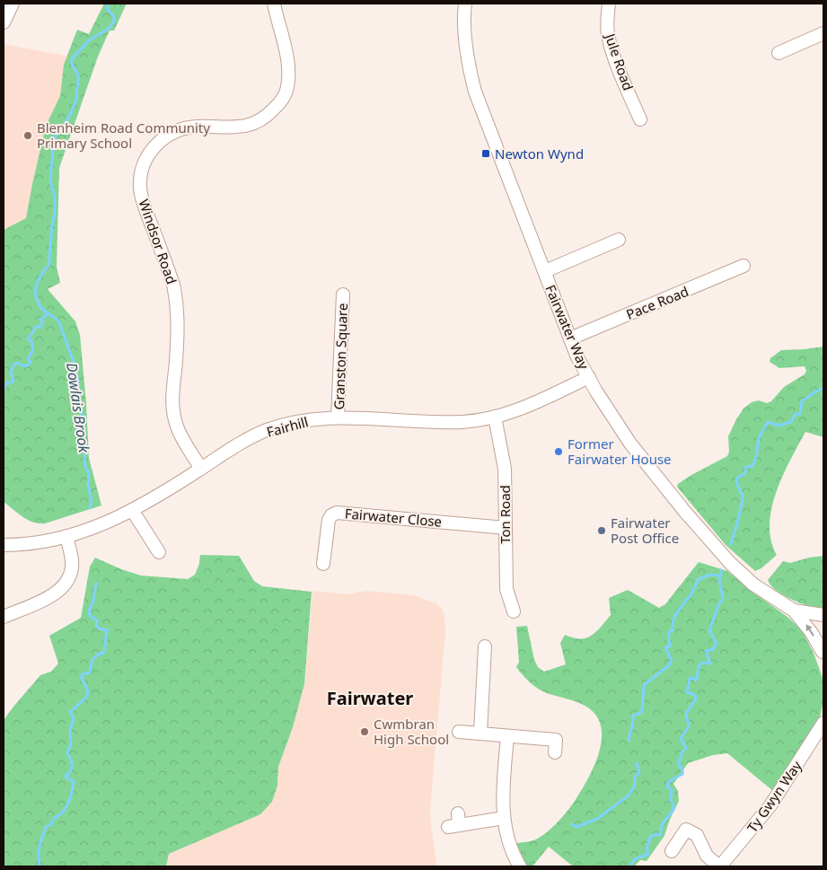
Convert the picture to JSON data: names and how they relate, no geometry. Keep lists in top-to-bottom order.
{
  "streets": {
    "street": [
      "Jule Road",
      "Windsor Road",
      "Pace Road",
      "Fairwater Way",
      "Granston Square",
      "Fairhill",
      "Ton Road",
      "Fairwater Close",
      "Ty Gwyn Way"
    ]
  },
  "crossings": [
    ["Windsor Road", "Fairhill"],
    ["Pace Road", "Fairwater Way"],
    ["Fairwater Way", "Fairhill"],
    ["Granston Square", "Fairhill"],
    ["Fairhill", "Ton Road"],
    ["Ton Road", "Fairwater Close"]
  ],
  "districts": ["Fairwater"],
  "water": ["Dowlais Brook"],
  "places": {
    "other": [
      "Blenheim Road Community Primary School",
      "Former Fairwater House",
      "Fairwater Post Office",
      "Cwmbran High School"
    ],
    "transit": ["Newton Wynd"]
  }
}
